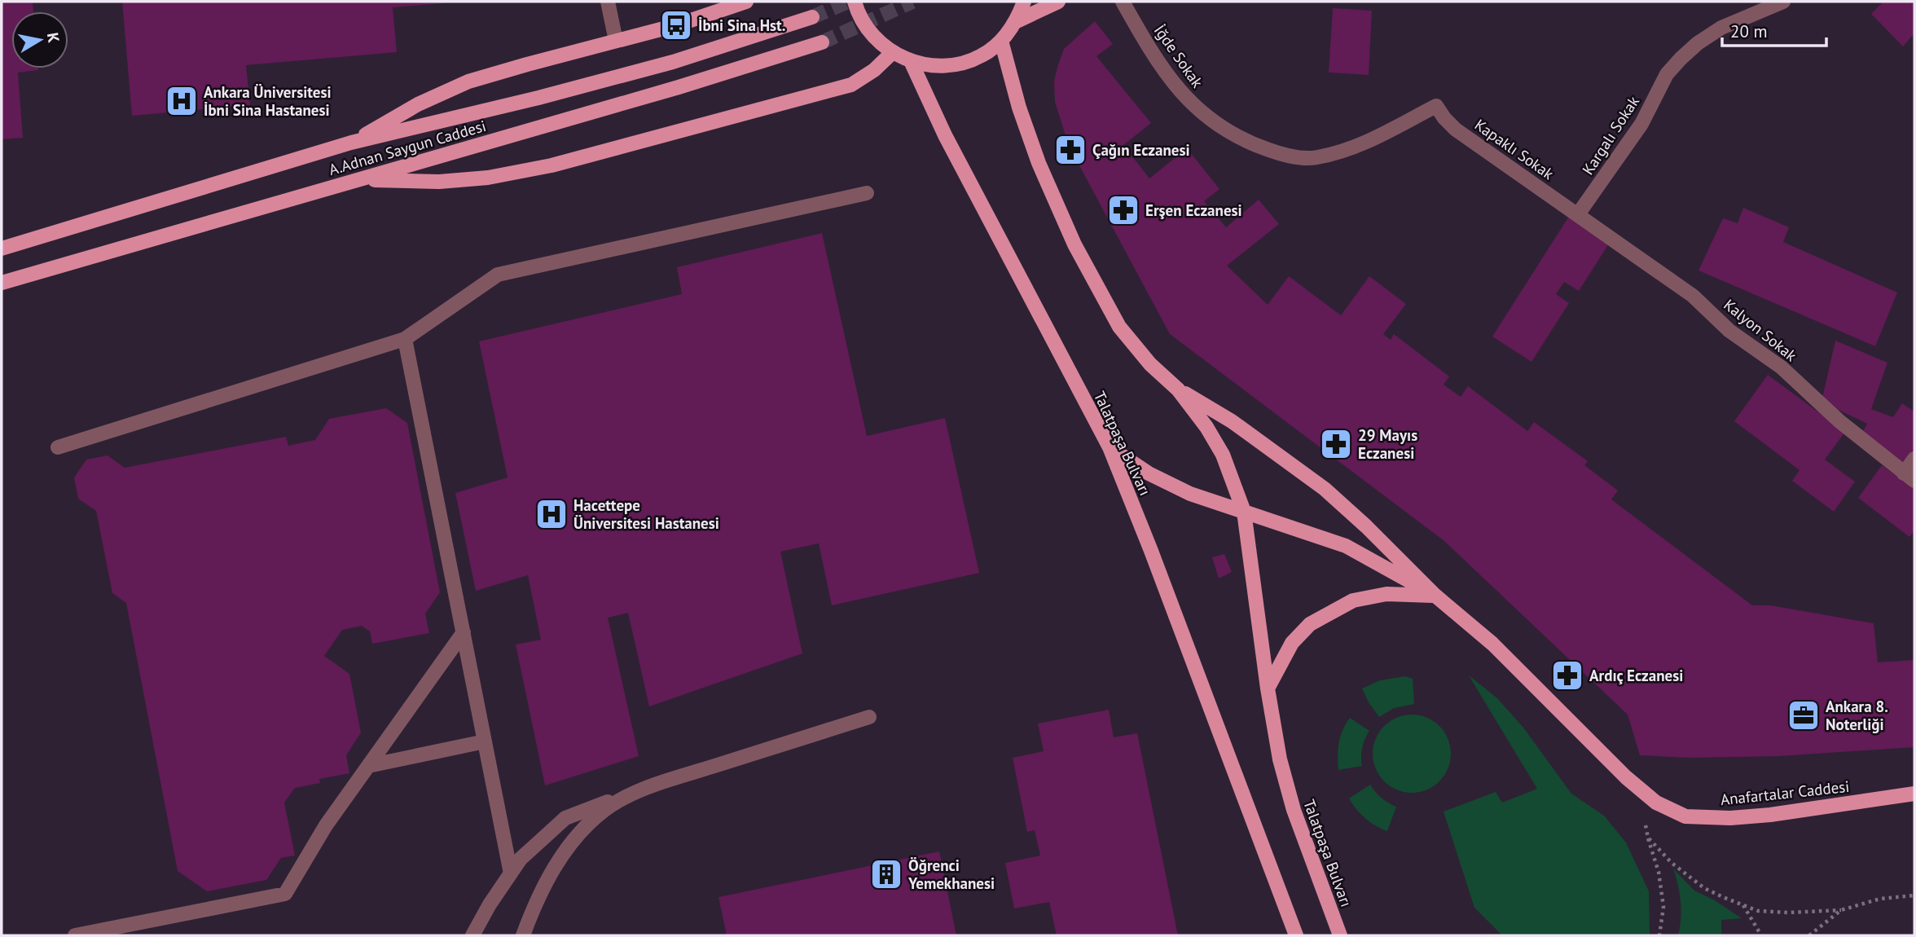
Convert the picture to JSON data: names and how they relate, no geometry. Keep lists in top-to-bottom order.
{
  "streets": {
    "main road": ["A.Adnan Saygun Caddesi", "Talatpaşa Bulvarı", "Anafartalar Caddesi"],
    "street": [
      "İğde Sokak",
      "Kargalı Sokak",
      "Kapaklı Sokak",
      "Kalyon Sokak"
    ]
  },
  "crossings": [
    ["İğde Sokak", "Kapaklı Sokak"],
    ["Kargalı Sokak", "Kapaklı Sokak"],
    ["Kargalı Sokak", "Kalyon Sokak"],
    ["Kapaklı Sokak", "Kalyon Sokak"]
  ],
  "places": {
    "bus stop": ["İbni Sina Hst."],
    "hospital": ["Ankara Üniversitesi İbni Sina Hastanesi", "Hacettepe Üniversitesi Hastanesi"],
    "pharmacy": [
      "Çağın Eczanesi",
      "Erşen Eczanesi",
      "29 Mayıs Eczanesi",
      "Ardıç Eczanesi"
    ],
    "office": ["Ankara 8. Noterliği"],
    "building": ["Öğrenci Yemekhanesi"]
  },
  "scale_bar": "20 m",
  "north": "right"
}
